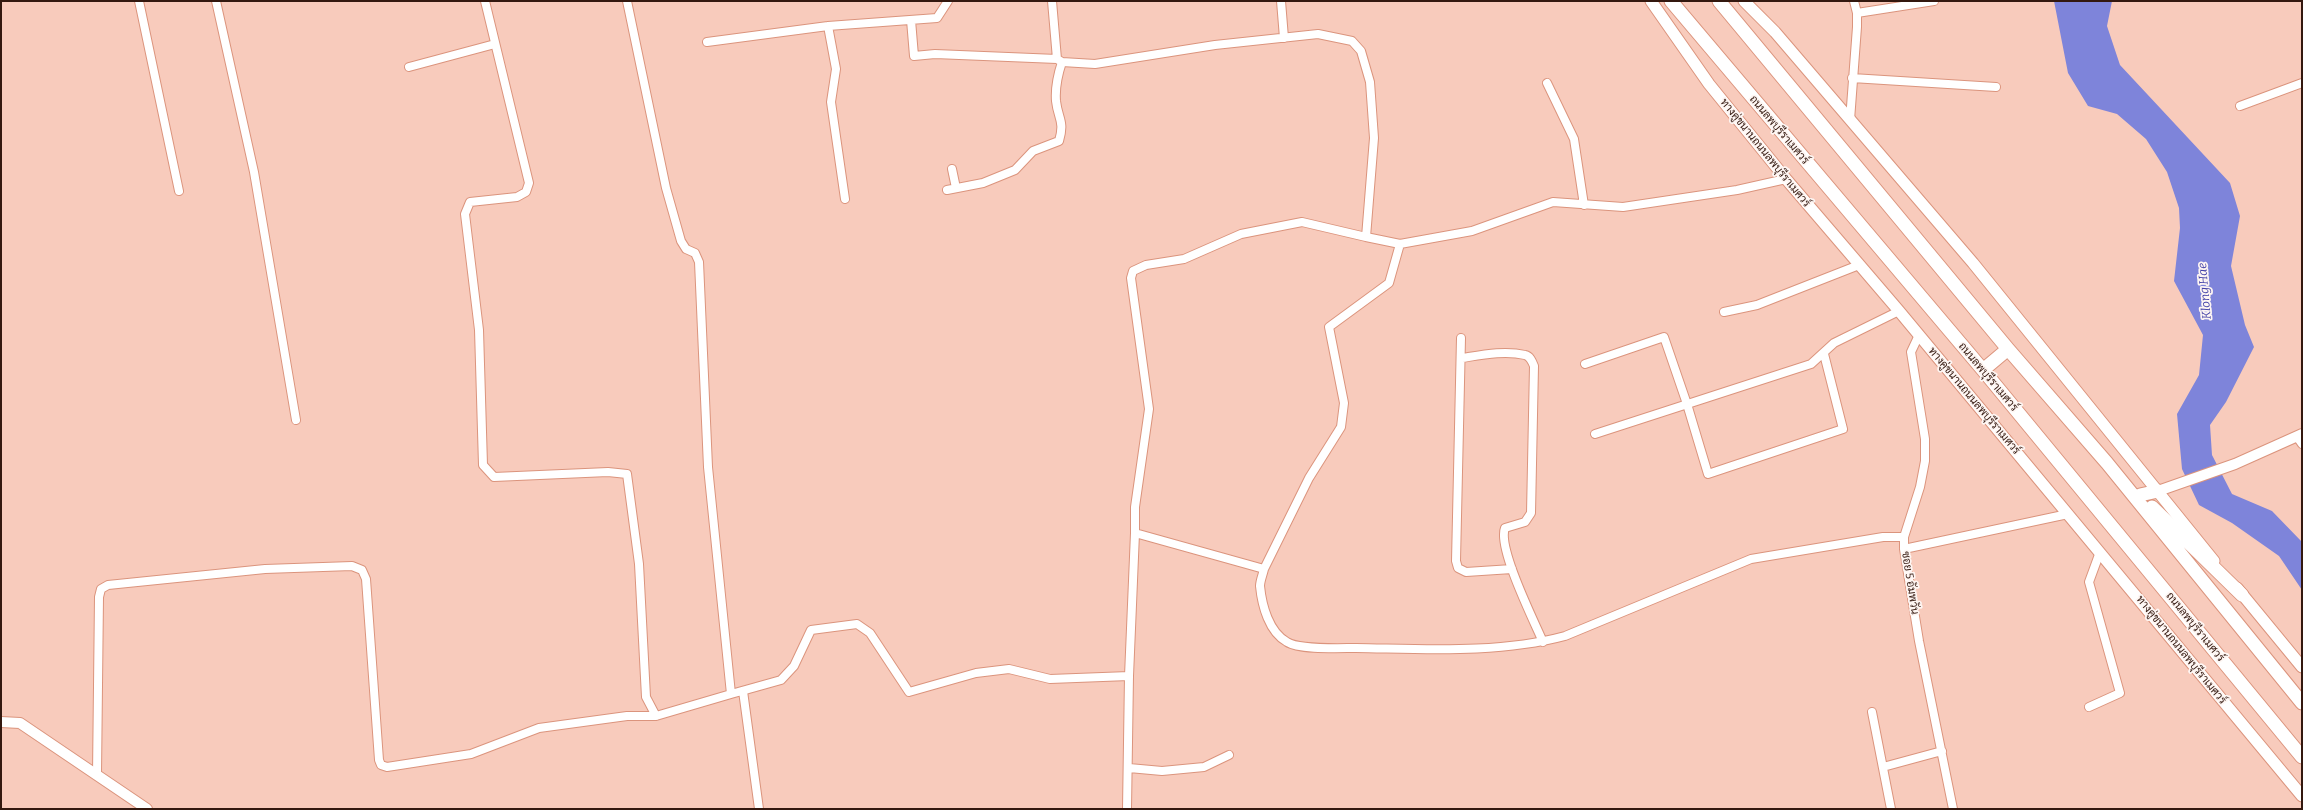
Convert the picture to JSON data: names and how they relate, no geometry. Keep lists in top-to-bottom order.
{
  "streets": {
    "main road": ["ถนนลพบุรีราเมศวร์", "ทางคู่ขนานถนนลพบุรีราเมศวร์"],
    "street": ["ซอย 5 อัมพวัน"]
  },
  "crossings": [
    ["ทางคู่ขนานถนนลพบุรีราเมศวร์", "ซอย 5 อัมพวัน"]
  ],
  "water": ["Klong Hae"]
}
